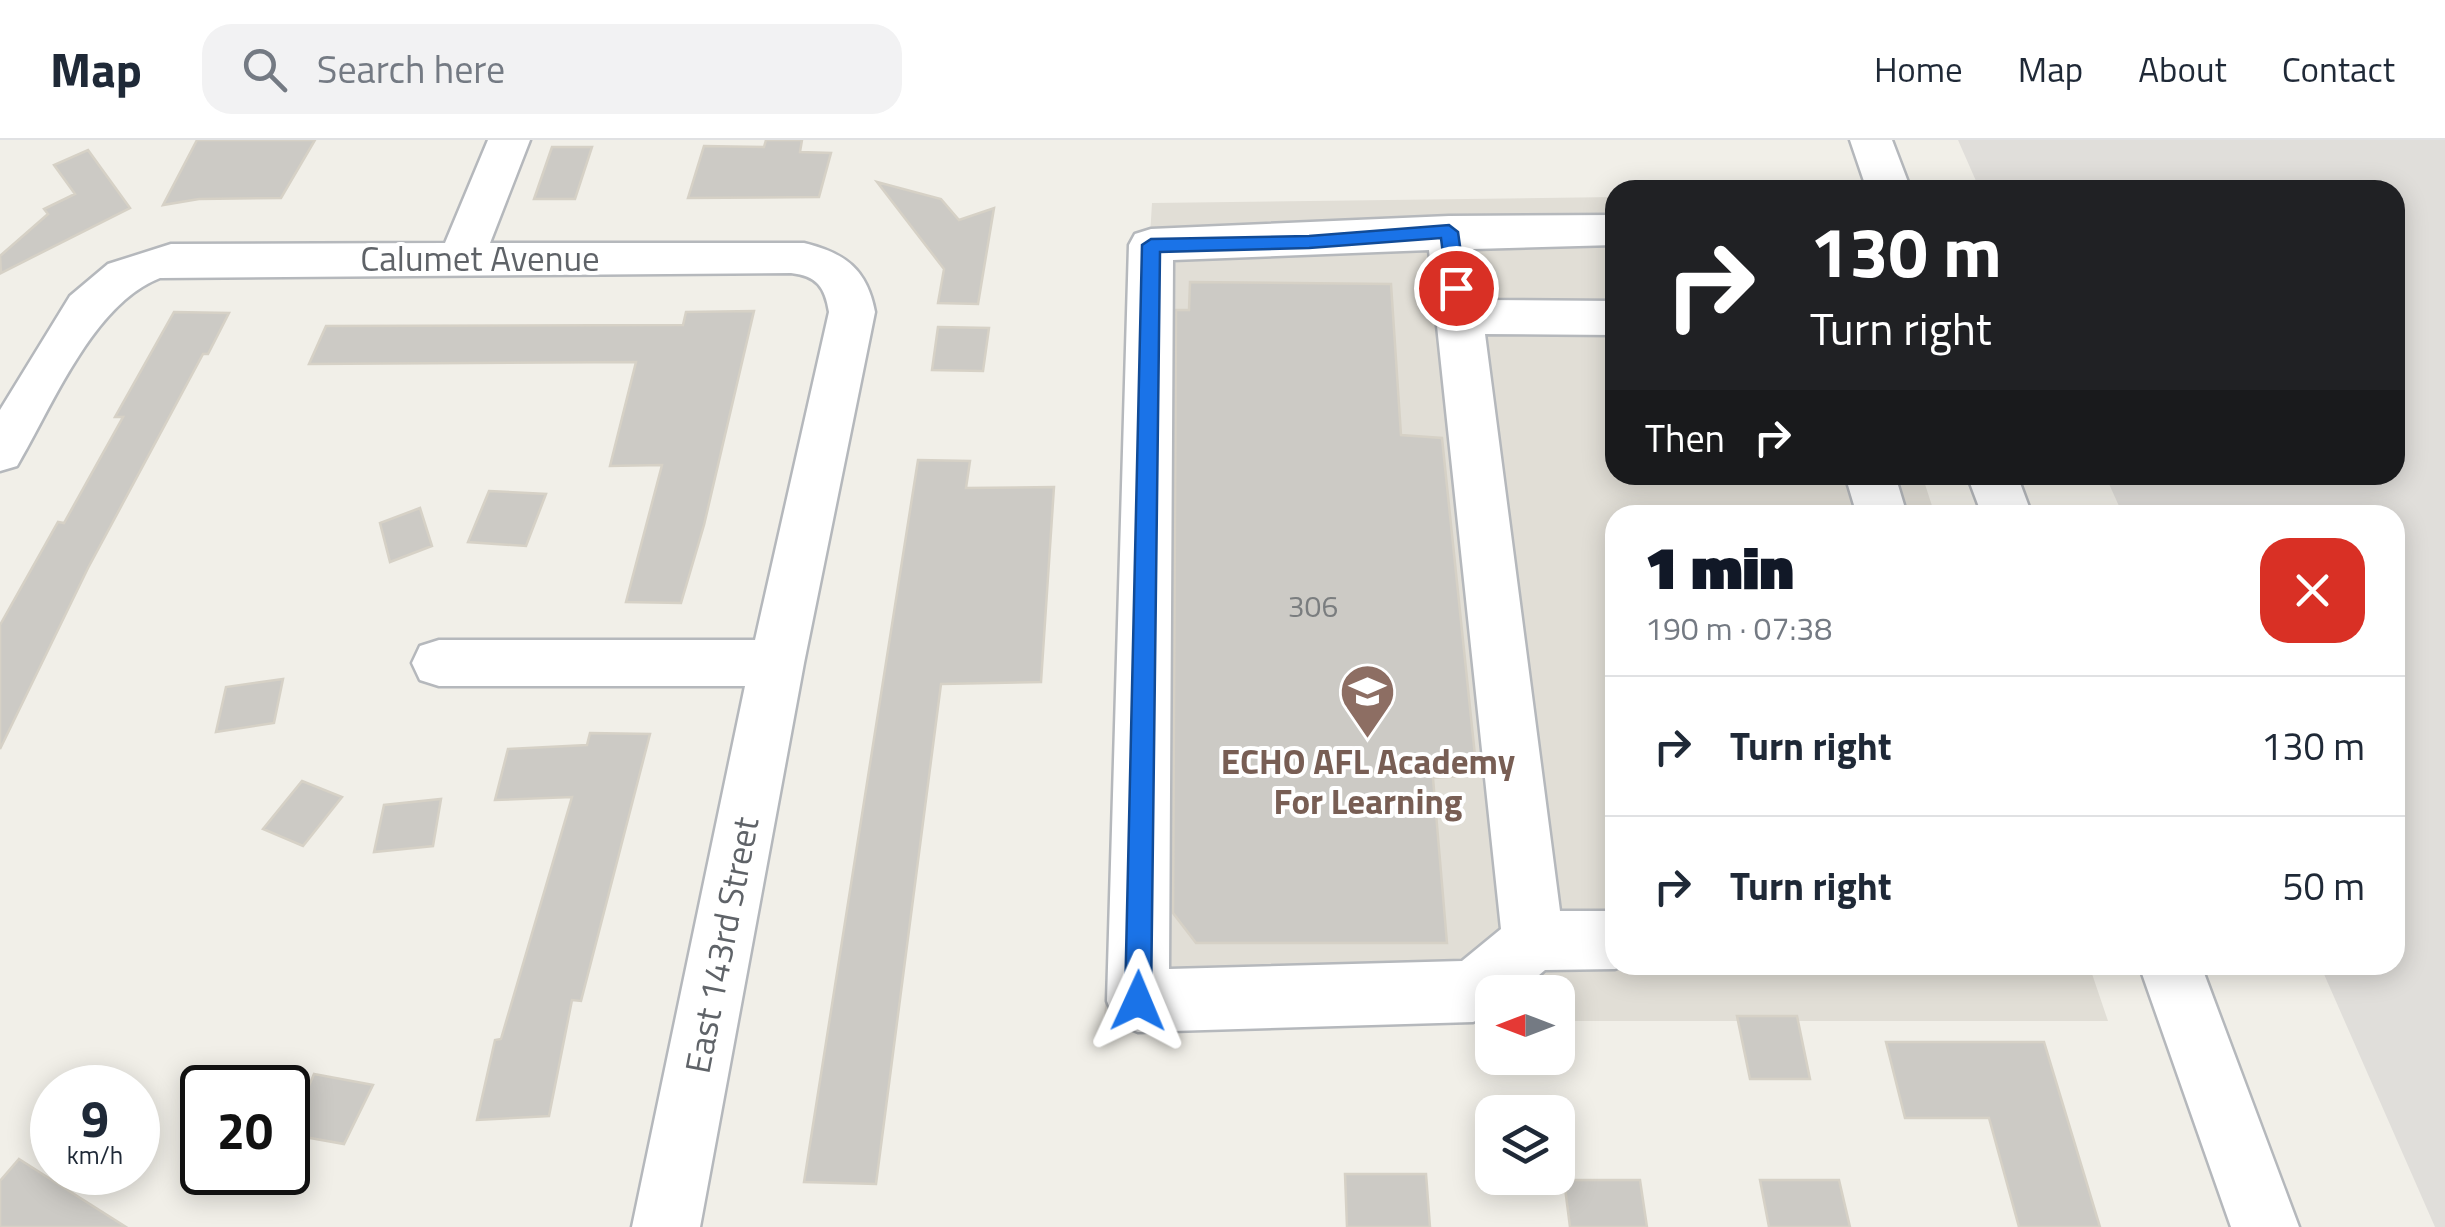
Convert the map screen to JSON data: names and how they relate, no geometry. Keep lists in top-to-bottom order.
{
  "streets": {
    "street": ["Calumet Avenue", "East 143rd Street"]
  },
  "crossings": [
    ["Calumet Avenue", "East 143rd Street"]
  ],
  "places": {
    "school or university": ["ECHO AFL Academy For Learning"]
  },
  "house_numbers": ["306"],
  "north": "left",
  "page": {
    "header": "Map",
    "search": "Search here",
    "nav": [
      "Home",
      "Map",
      "About",
      "Contact"
    ],
    "turn": ["130 m", "Turn right"],
    "then": "Then",
    "heading": ["1 min", "190 m · 07:38"],
    "list": [
      {
        "name": "Turn right",
        "value": "130 m"
      },
      {
        "name": "Turn right",
        "value": "50 m"
      }
    ],
    "speed": "9 km/h",
    "limit": "20"
  }
}
